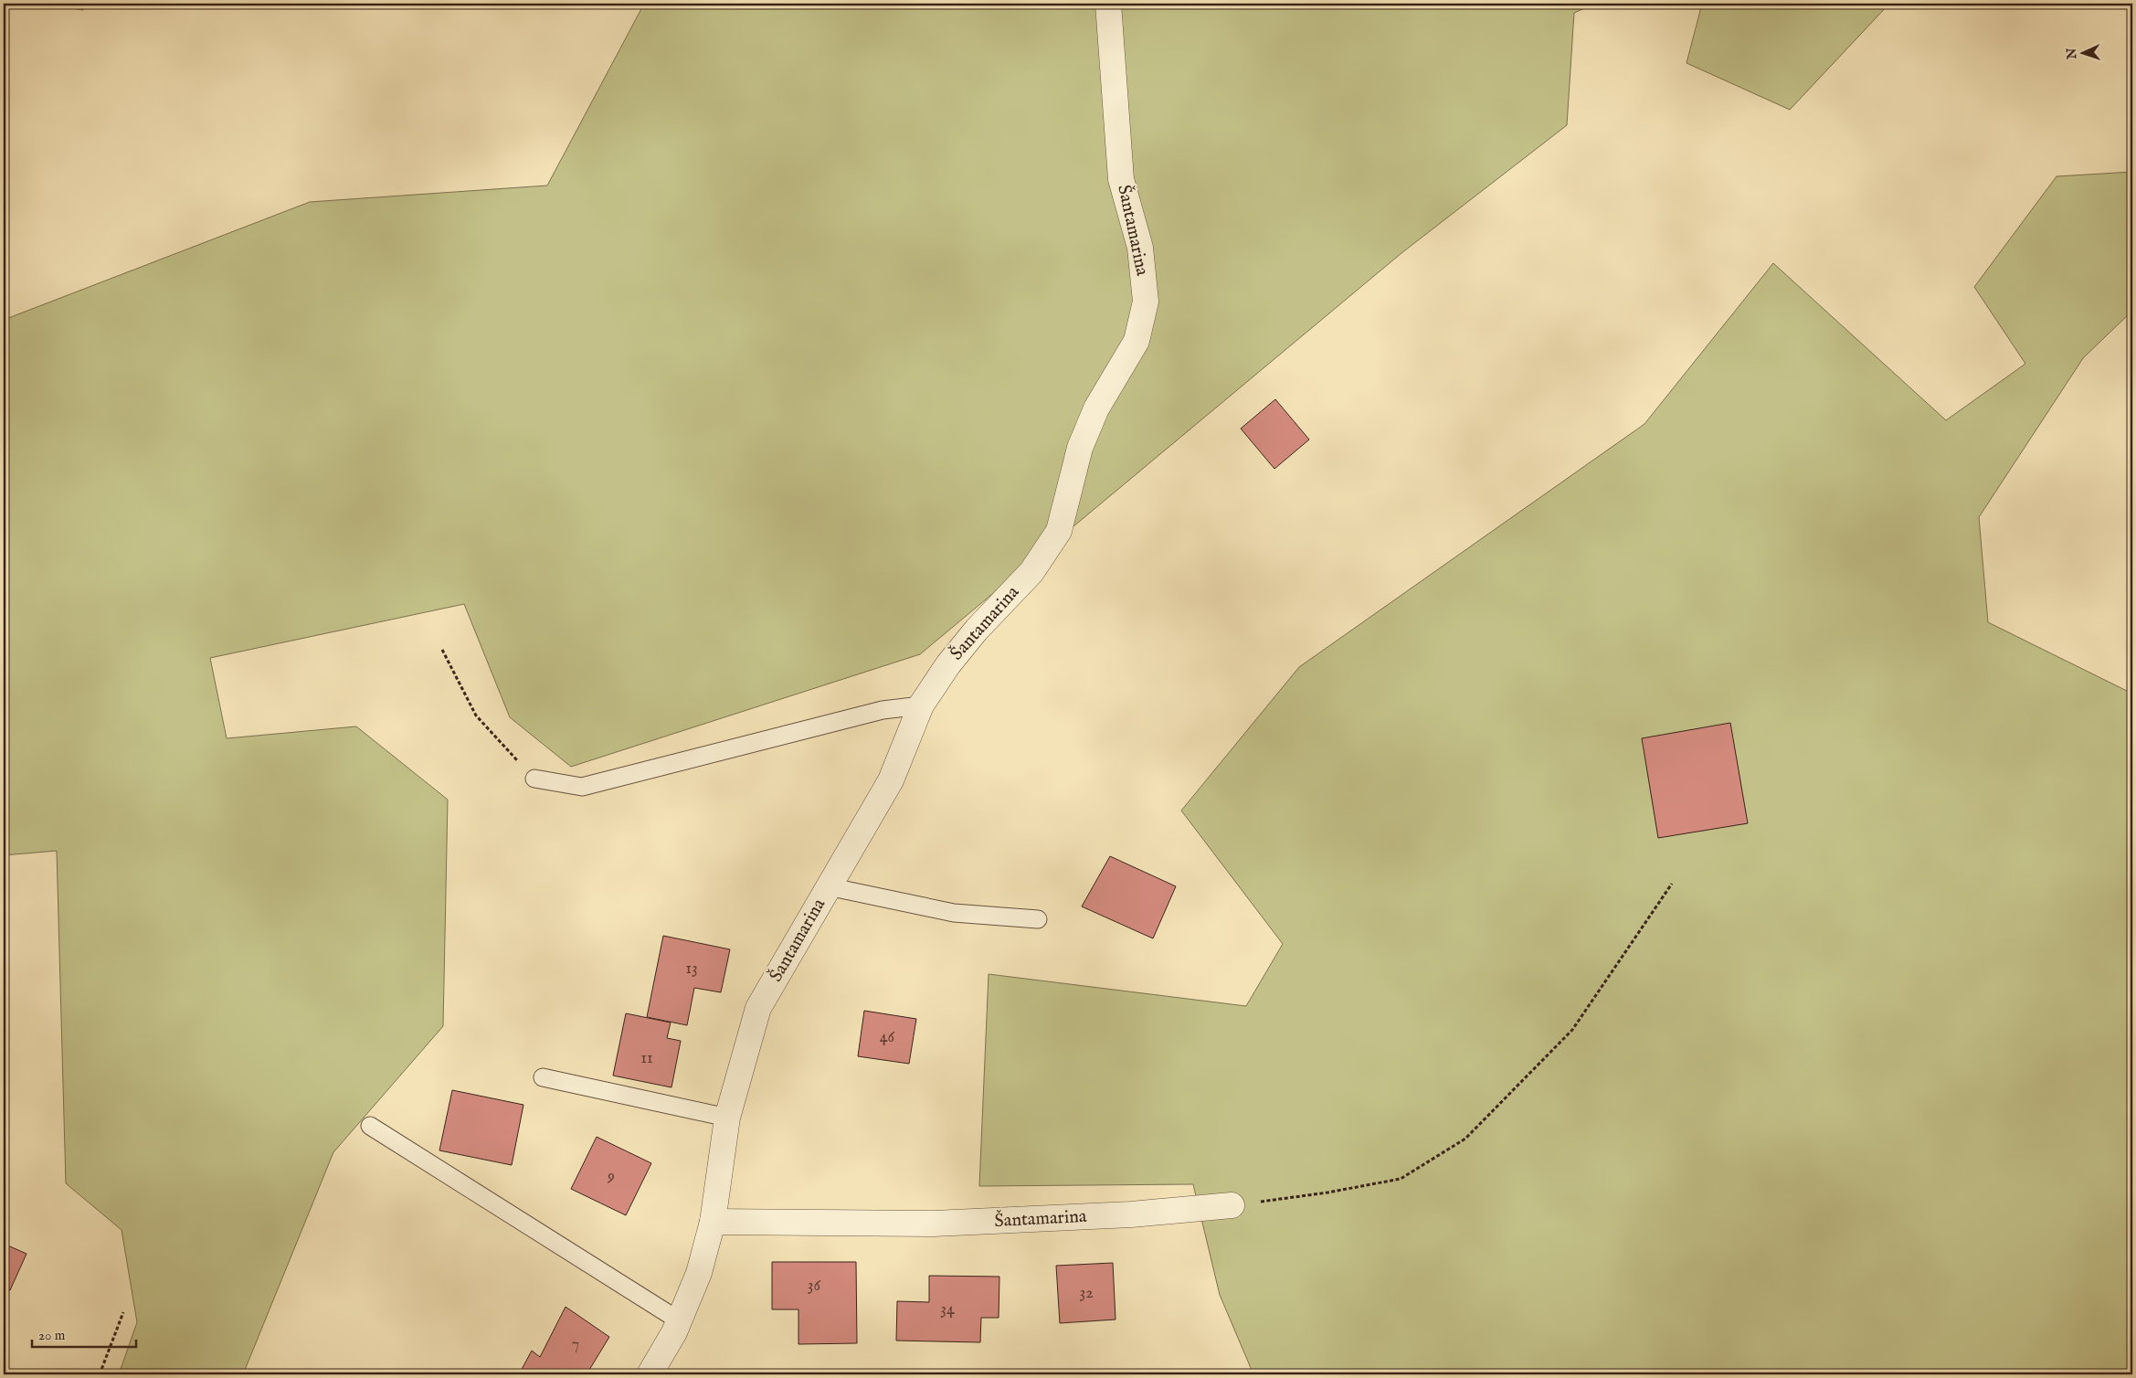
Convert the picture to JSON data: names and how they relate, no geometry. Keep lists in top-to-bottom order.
{
  "streets": {
    "street": ["Šantamarina"]
  },
  "house_numbers": [
    "13",
    "46",
    "11",
    "9",
    "36",
    "32",
    "34",
    "7"
  ],
  "scale_bar": "20 m",
  "north": "left"
}
